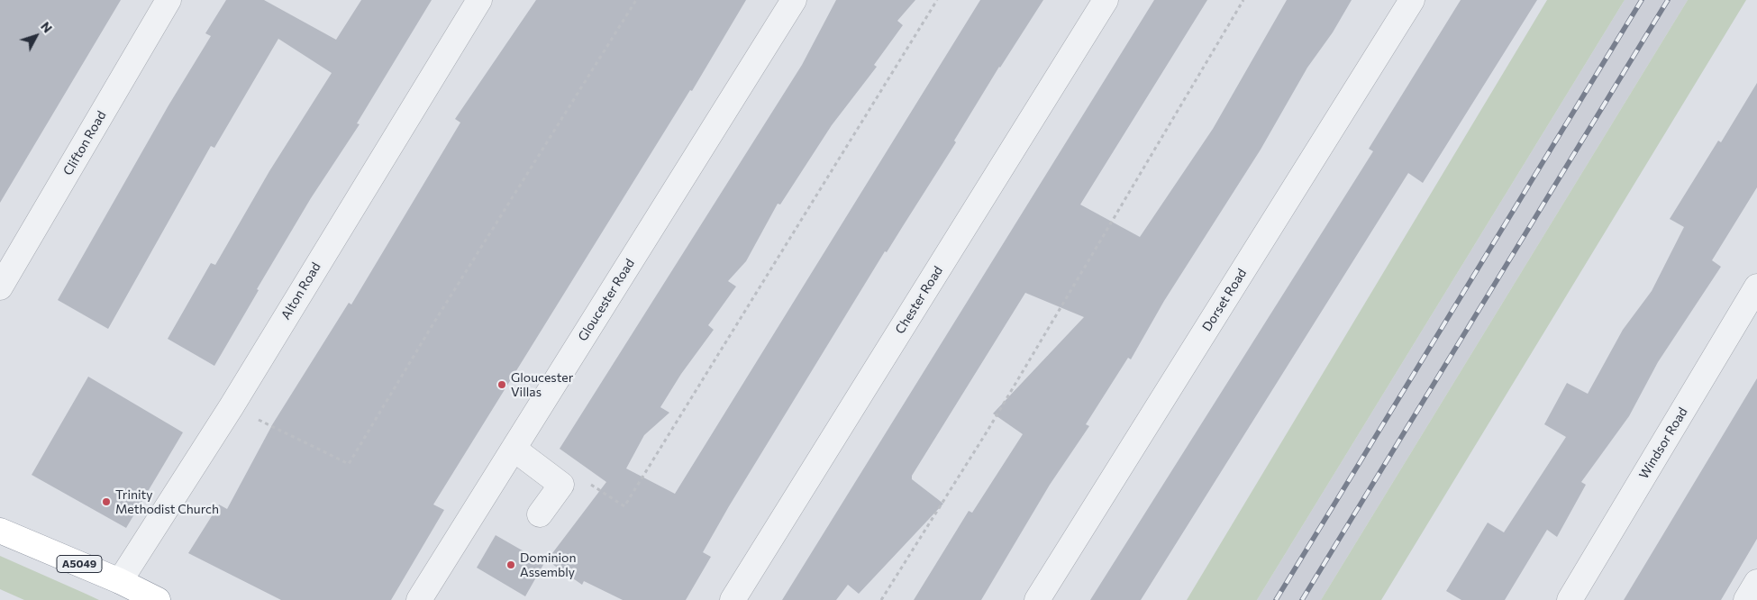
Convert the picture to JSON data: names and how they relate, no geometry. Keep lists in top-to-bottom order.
{
  "streets": {
    "highway": ["A5049"],
    "street": [
      "Clifton Road",
      "Alton Road",
      "Gloucester Road",
      "Chester Road",
      "Dorset Road",
      "Windsor Road"
    ]
  },
  "crossings": [
    ["Alton Road", "A5049"]
  ],
  "places": ["Gloucester Villas", "Trinity Methodist Church", "Dominion Assembly"],
  "north": "top right"
}
